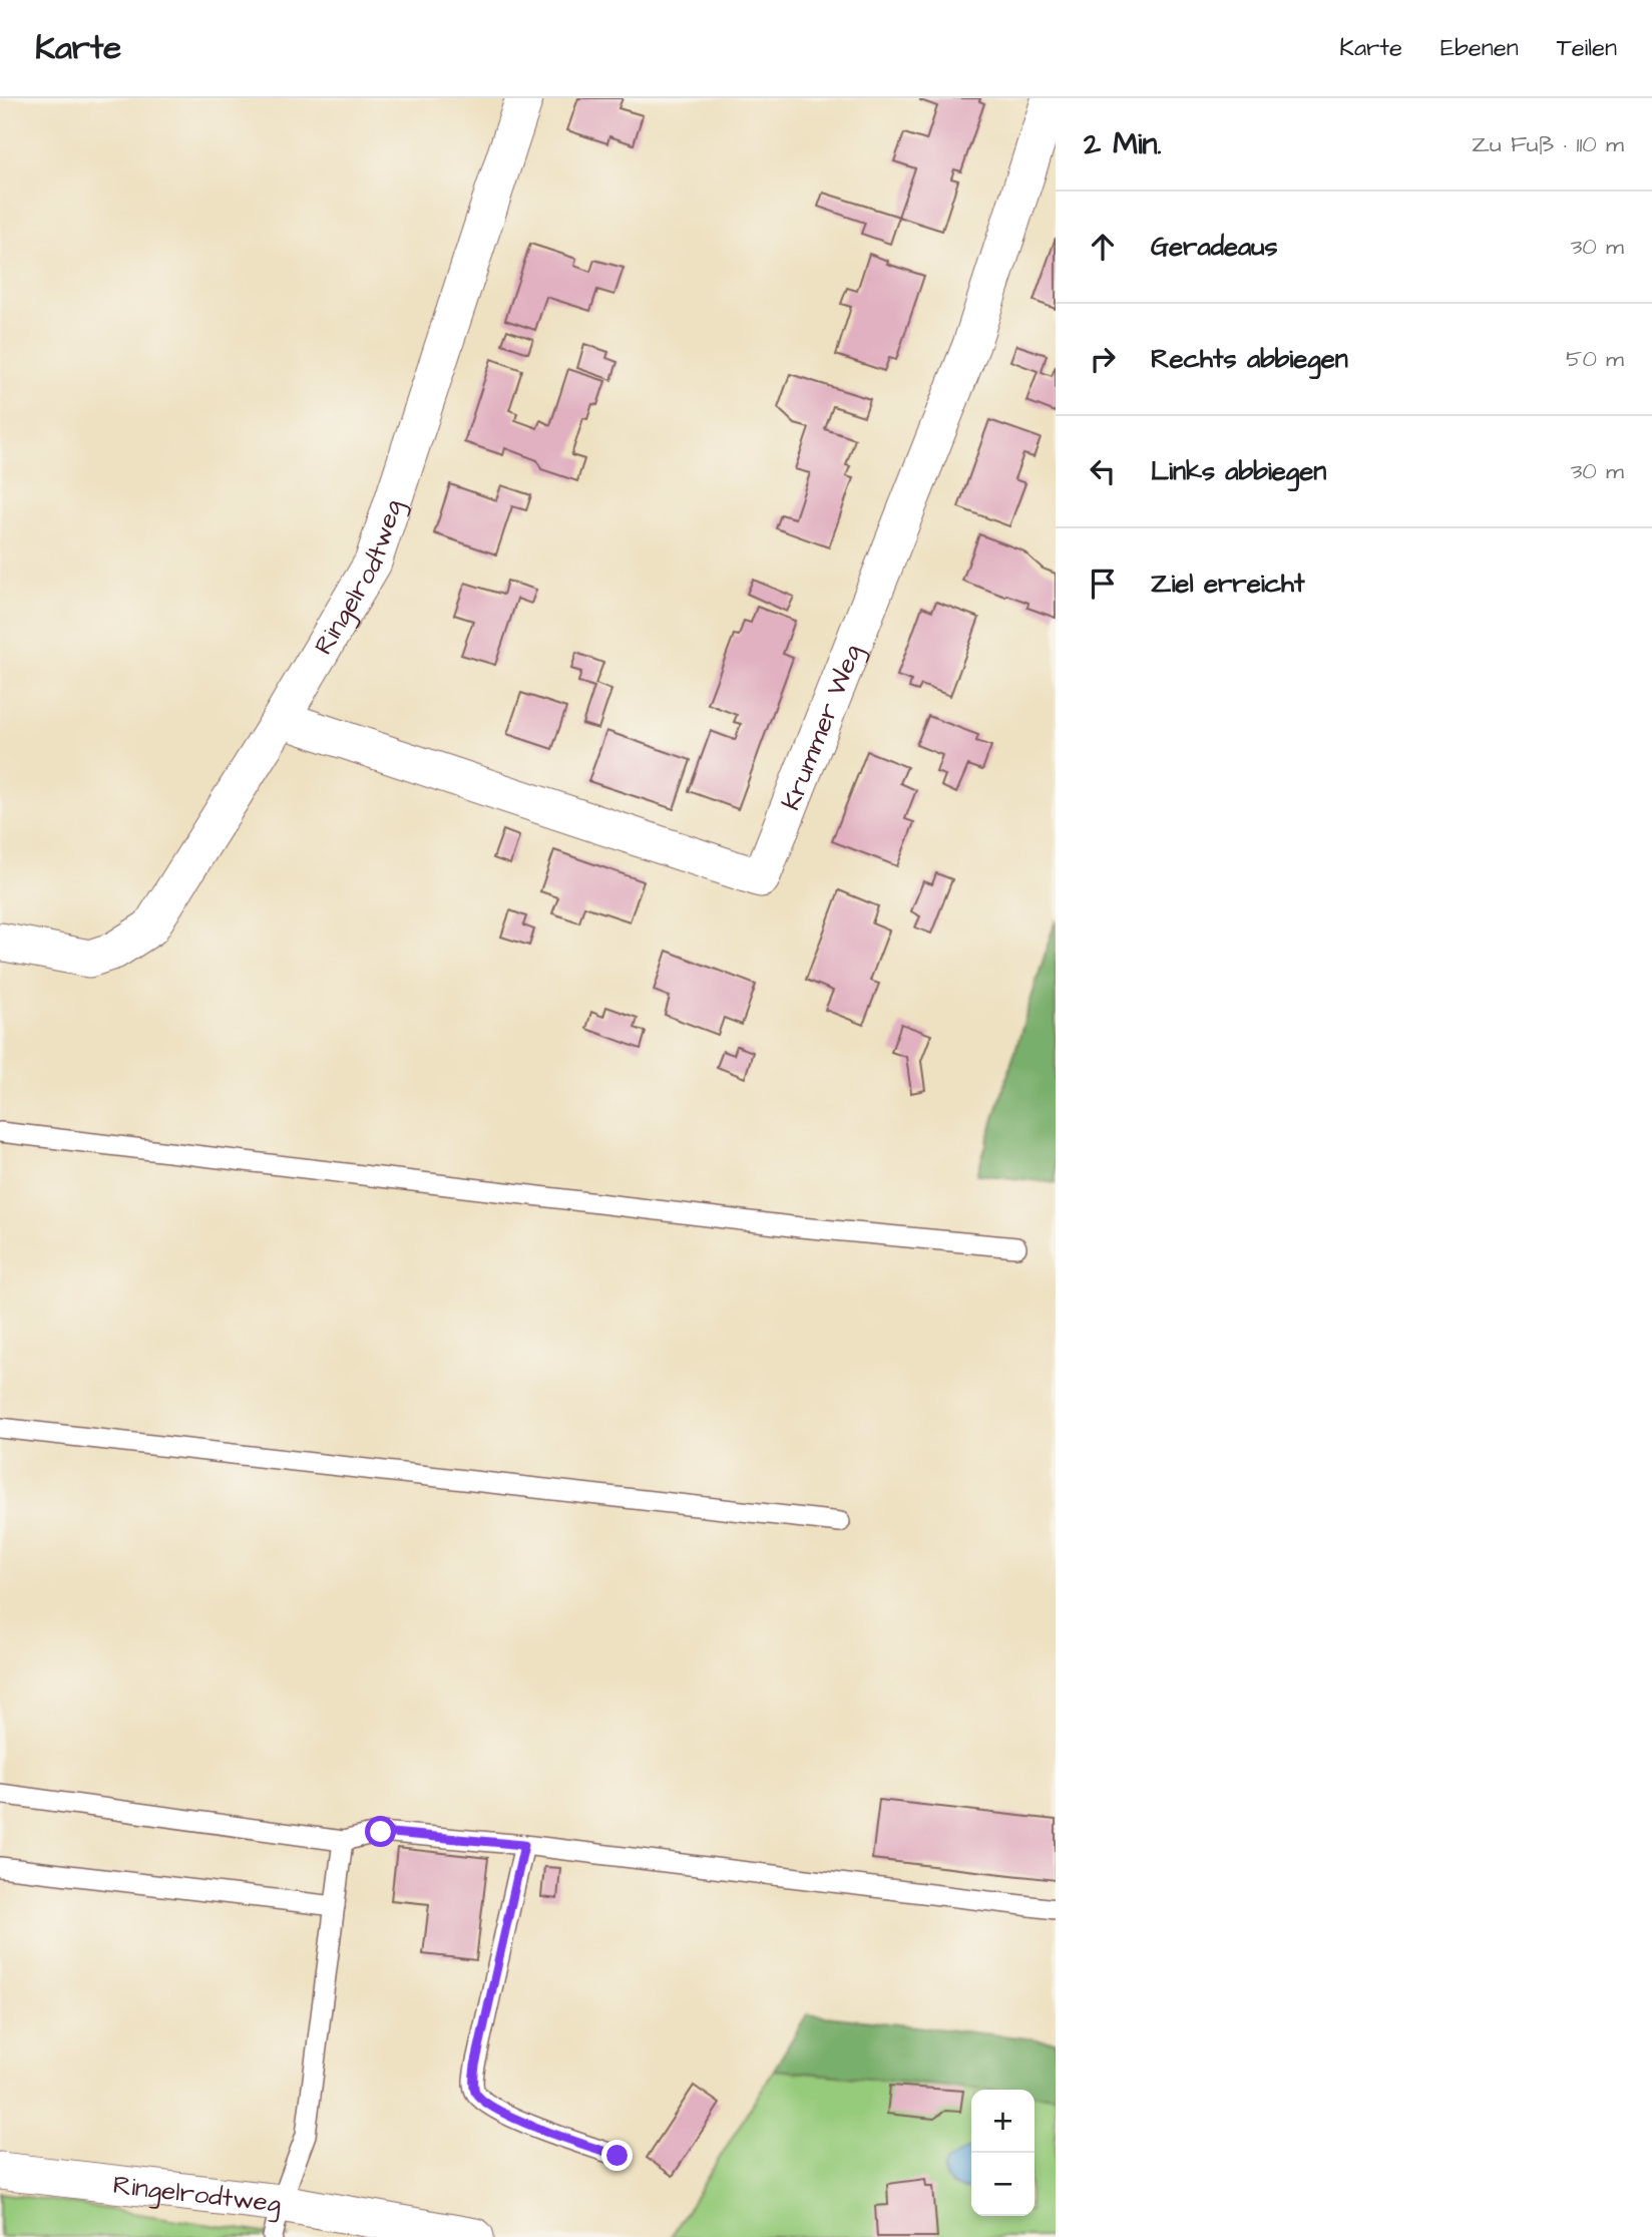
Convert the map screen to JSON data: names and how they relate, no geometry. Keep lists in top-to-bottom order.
{
  "streets": {
    "street": ["Ringelrodtweg", "Krummer Weg"]
  },
  "crossings": [
    ["Ringelrodtweg", "Krummer Weg"]
  ],
  "page": {
    "header": "Karte",
    "nav": ["Karte", "Ebenen", "Teilen"],
    "heading": ["2 Min.", "Zu Fuß · 110 m"],
    "list": [
      ["Geradeaus", "30 m"],
      ["Rechts abbiegen", "50 m"],
      ["Links abbiegen", "30 m"],
      "Ziel erreicht"
    ],
    "map_buttons": ["+", "−"]
  }
}
